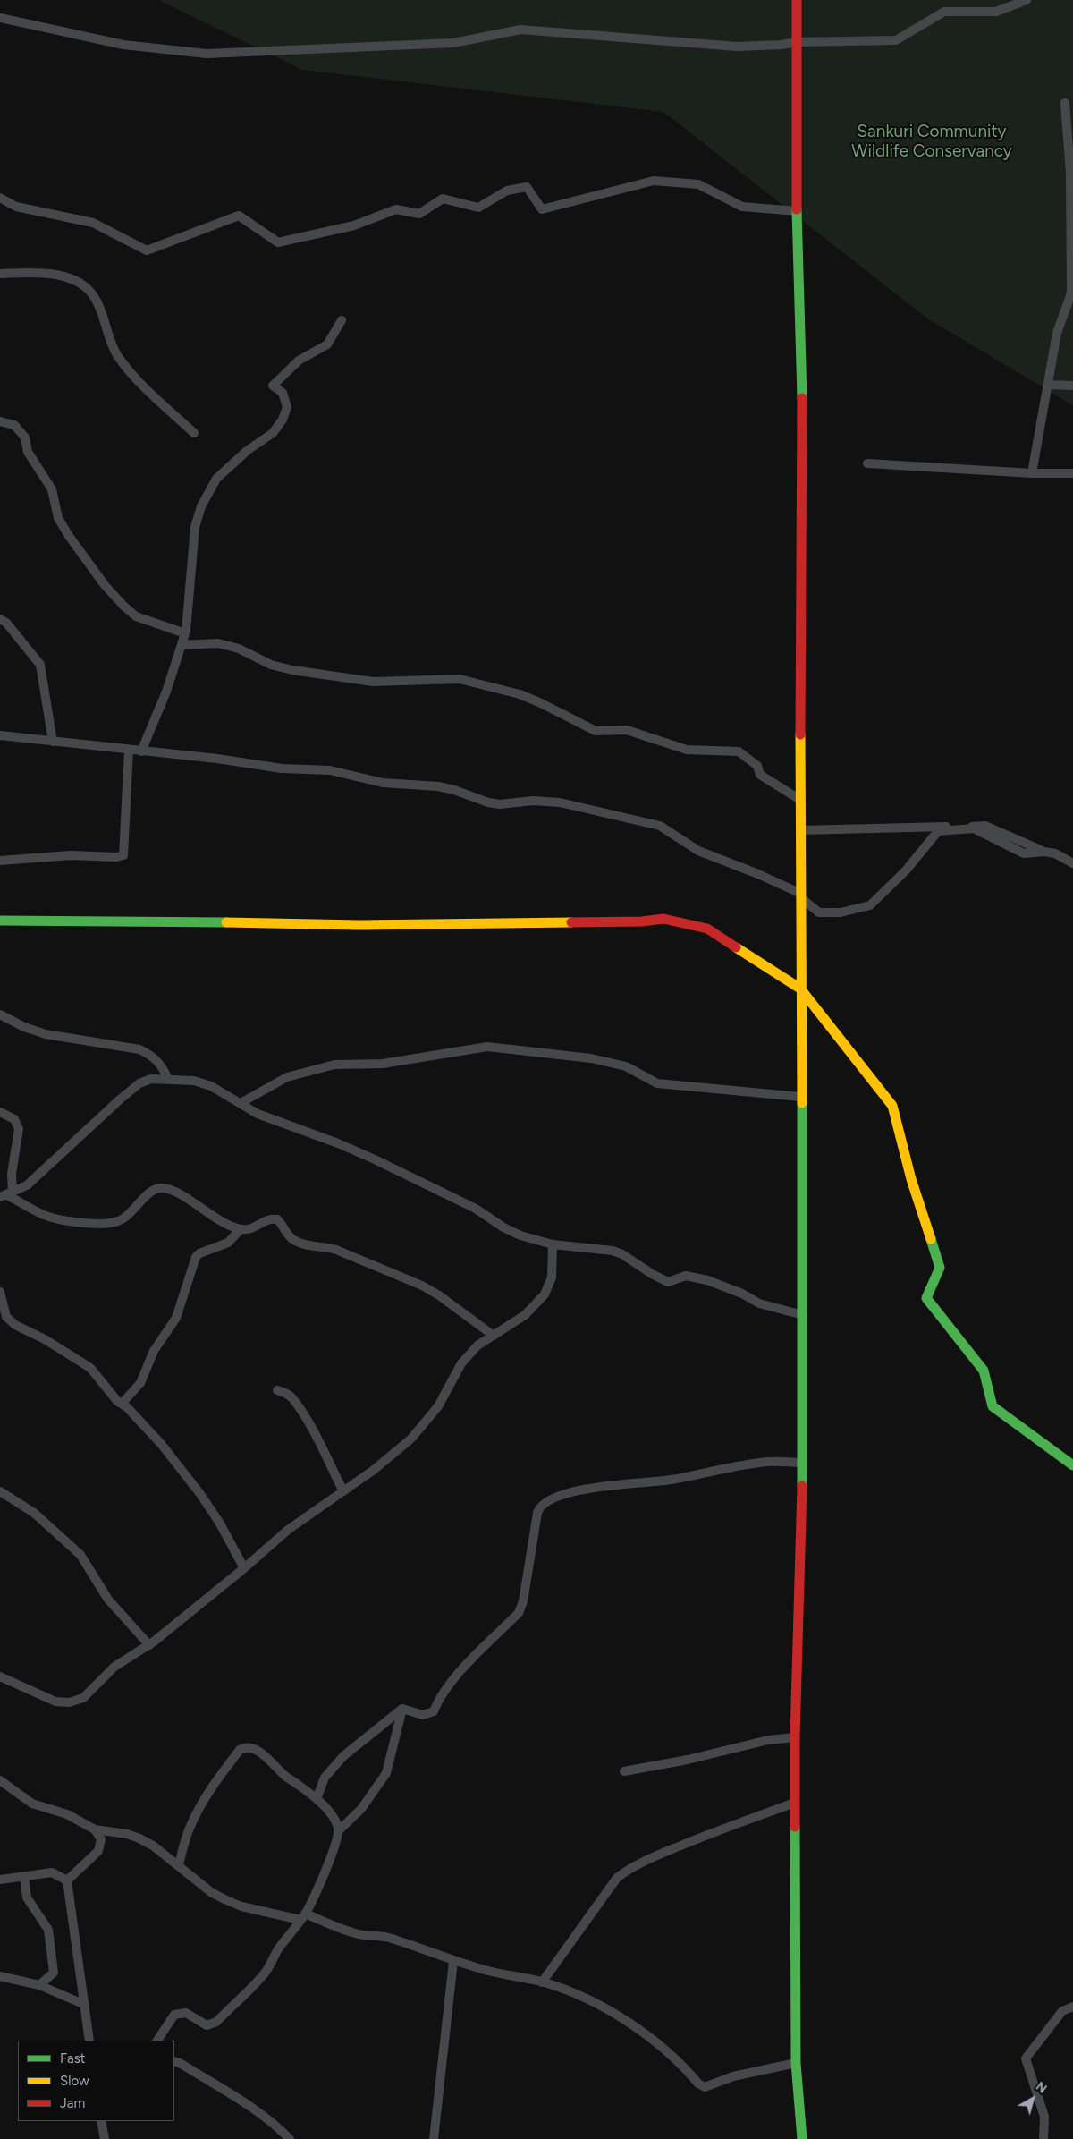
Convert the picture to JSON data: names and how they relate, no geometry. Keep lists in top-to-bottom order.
{
  "parks": ["Sankuri Community Wildlife Conservancy"],
  "legend": ["Fast", "Slow", "Jam"],
  "north": "top right"
}
